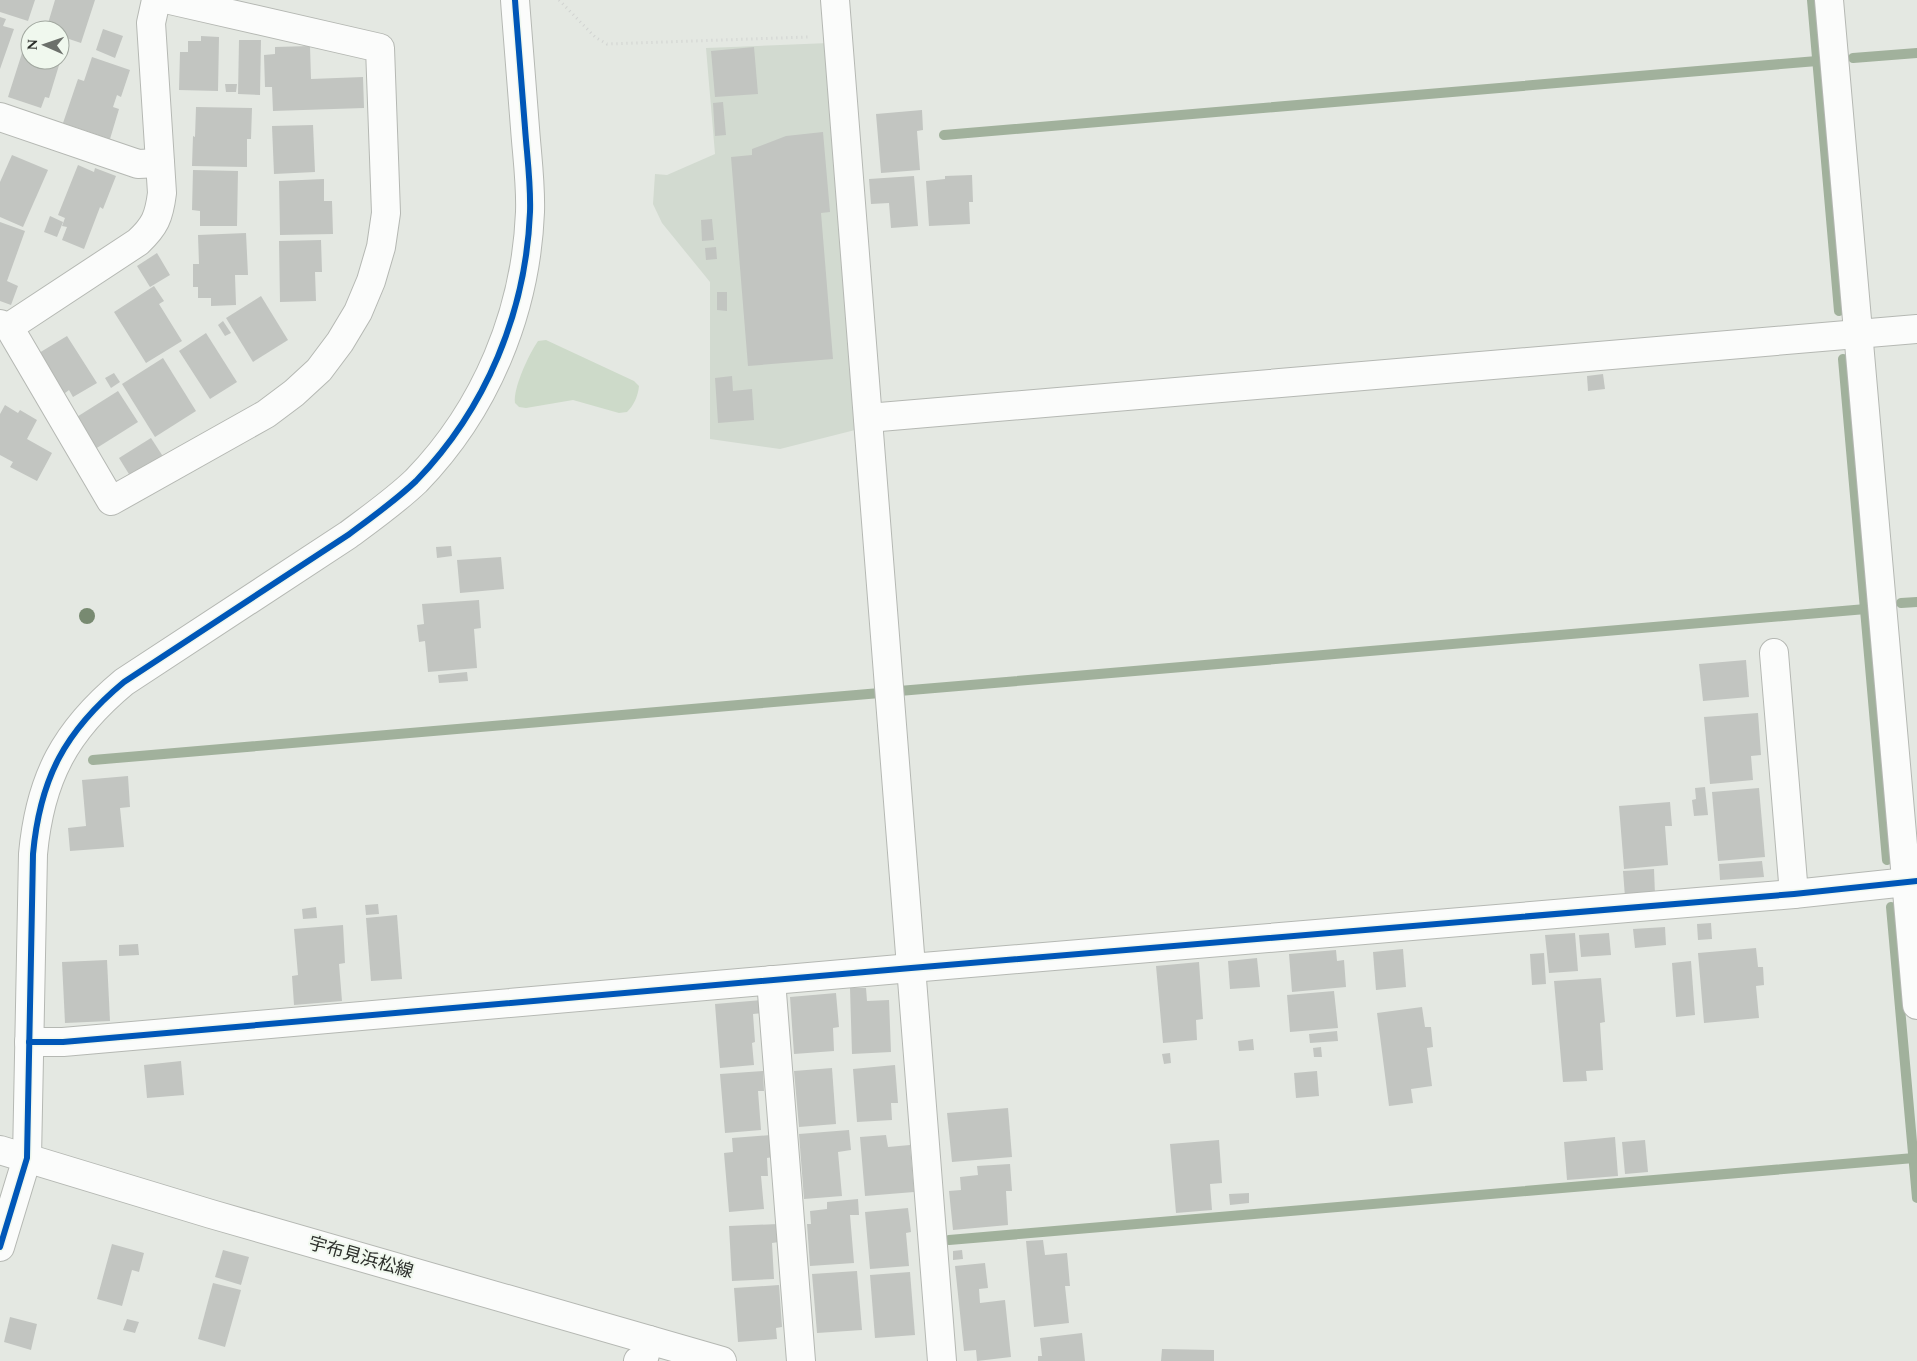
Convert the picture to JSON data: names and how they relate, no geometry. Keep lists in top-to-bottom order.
{
  "streets": {
    "street": ["宇布見浜松線"]
  },
  "north": "left"
}
